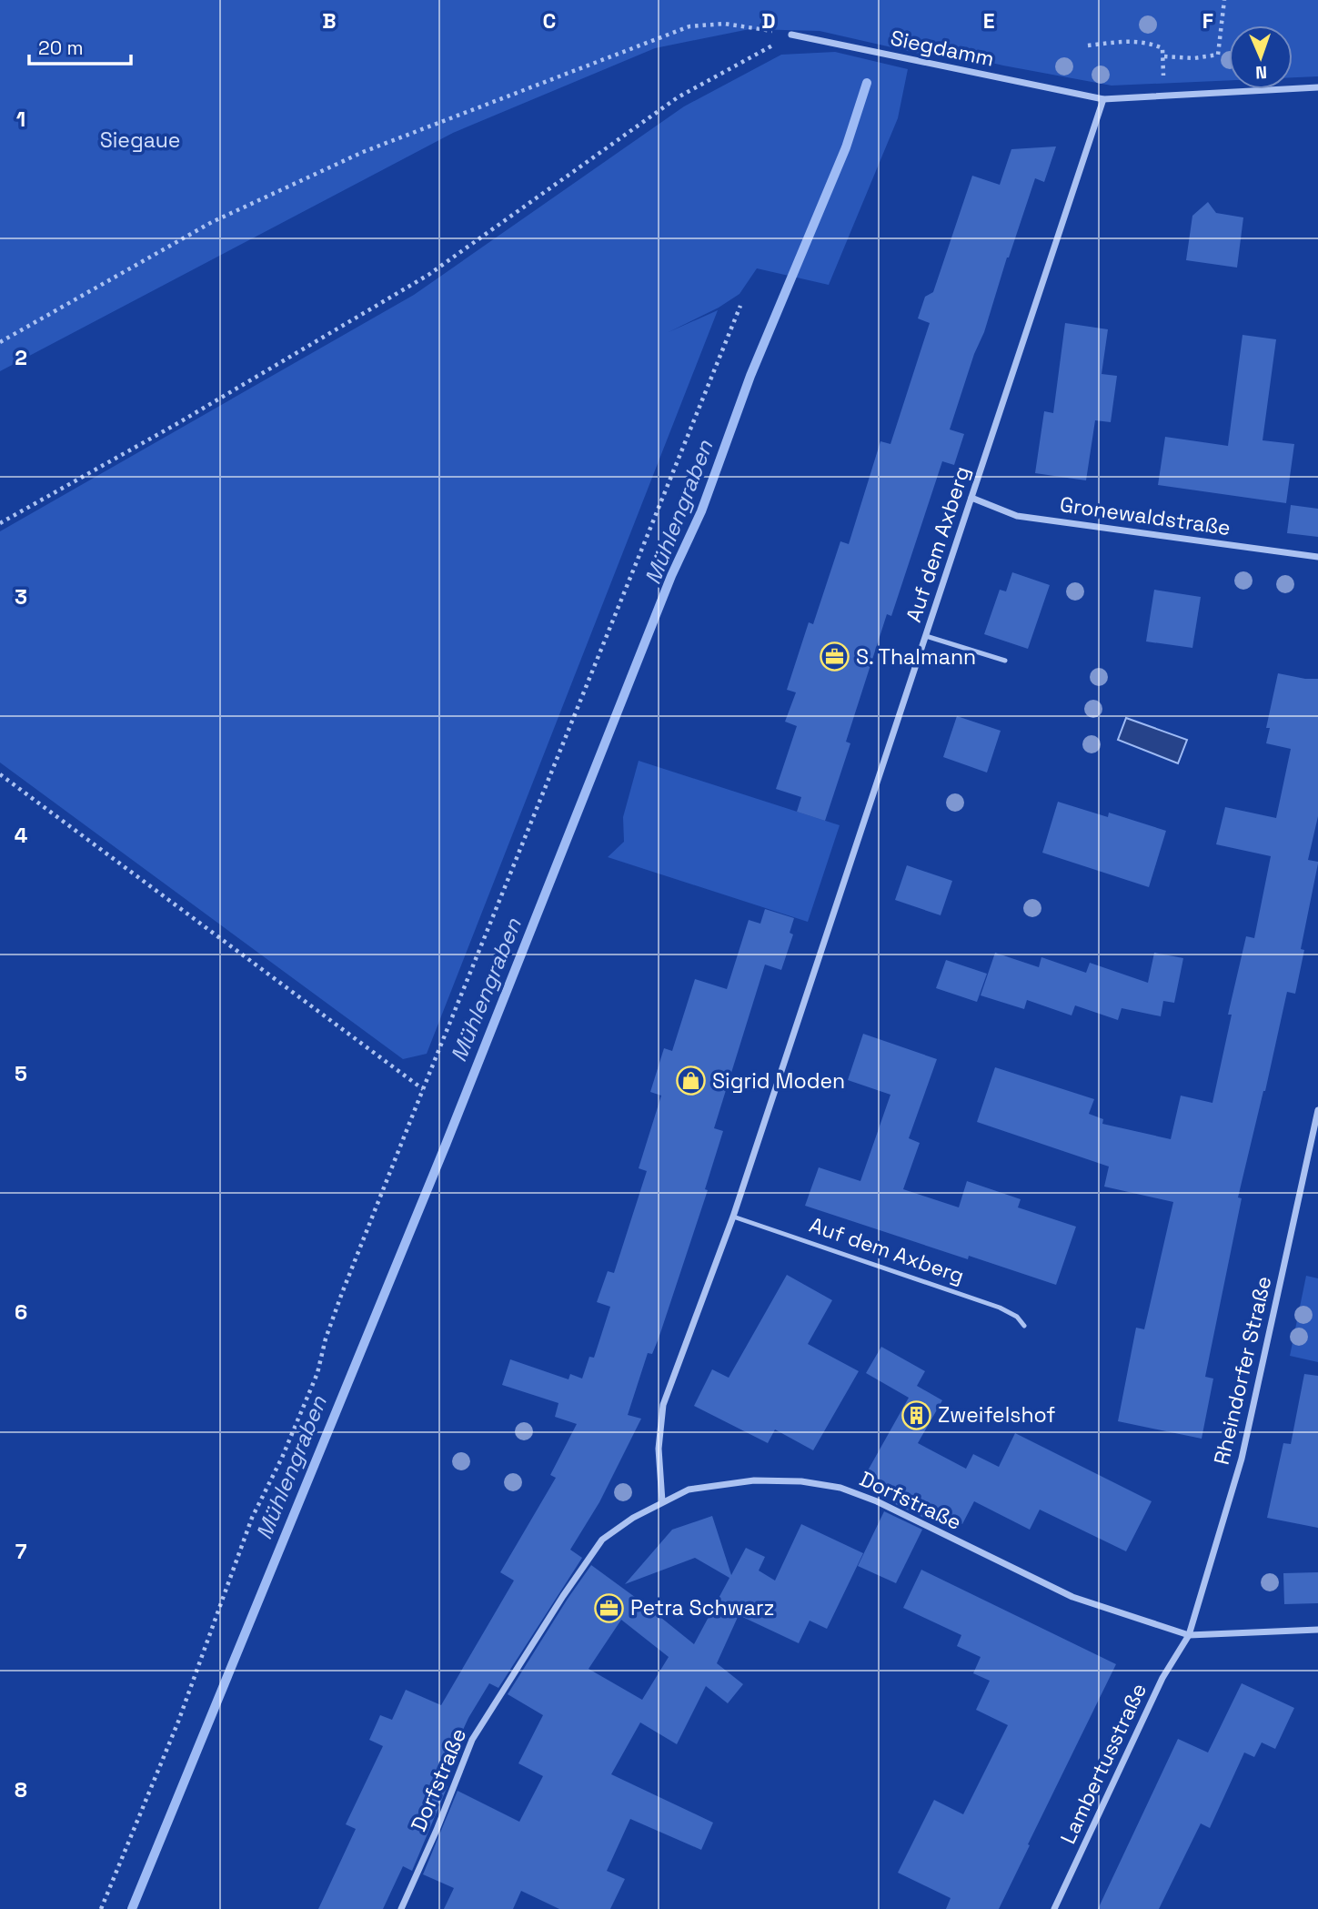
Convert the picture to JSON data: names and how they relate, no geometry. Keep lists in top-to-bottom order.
{
  "streets": {
    "street": [
      "Siegdamm",
      "Gronewaldstraße",
      "Auf dem Axberg",
      "Rheindorfer Straße",
      "Dorfstraße",
      "Lambertusstraße"
    ]
  },
  "crossings": [
    ["Siegdamm", "Auf dem Axberg"],
    ["Gronewaldstraße", "Auf dem Axberg"],
    ["Auf dem Axberg", "Dorfstraße"],
    ["Rheindorfer Straße", "Dorfstraße"],
    ["Rheindorfer Straße", "Lambertusstraße"],
    ["Dorfstraße", "Lambertusstraße"]
  ],
  "water": ["Mühlengraben"],
  "parks": ["Siegaue"],
  "places": {
    "office": ["S. Thalmann", "Petra Schwarz"],
    "shop": ["Sigrid Moden"],
    "building": ["Zweifelshof"]
  },
  "scale_bar": "20 m",
  "north": "bottom",
  "grid": {
    "columns": [
      "B",
      "C",
      "D",
      "E",
      "F"
    ],
    "rows": [
      "1",
      "2",
      "3",
      "4",
      "5",
      "6",
      "7",
      "8"
    ]
  }
}
